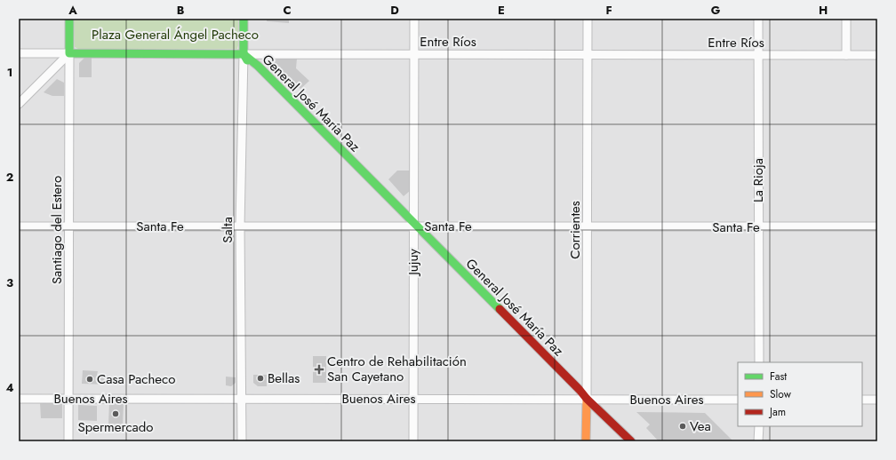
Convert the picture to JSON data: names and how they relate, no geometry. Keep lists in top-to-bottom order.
{
  "streets": {
    "street": [
      "Entre Ríos",
      "General José María Paz",
      "La Rioja",
      "Santa Fe",
      "Santiago del Estero",
      "Salta",
      "Corrientes",
      "Jujuy",
      "Buenos Aires"
    ]
  },
  "crossings": [
    ["Entre Ríos", "General José María Paz"],
    ["Entre Ríos", "La Rioja"],
    ["Entre Ríos", "Santiago del Estero"],
    ["Entre Ríos", "Salta"],
    ["Entre Ríos", "Corrientes"],
    ["Entre Ríos", "Jujuy"],
    ["General José María Paz", "Santa Fe"],
    ["General José María Paz", "Salta"],
    ["General José María Paz", "Corrientes"],
    ["General José María Paz", "Jujuy"],
    ["General José María Paz", "Buenos Aires"],
    ["La Rioja", "Santa Fe"],
    ["Santa Fe", "Santiago del Estero"],
    ["Santa Fe", "Salta"],
    ["Santa Fe", "Corrientes"],
    ["Santa Fe", "Jujuy"],
    ["Santiago del Estero", "Buenos Aires"],
    ["Salta", "Buenos Aires"],
    ["Corrientes", "Buenos Aires"],
    ["Jujuy", "Buenos Aires"]
  ],
  "parks": ["Plaza General Ángel Pacheco"],
  "places": {
    "health": ["Centro de Rehabilitación San Cayetano"],
    "other": [
      "Bellas",
      "Casa Pacheco",
      "Spermercado",
      "Vea"
    ]
  },
  "legend": ["Fast", "Slow", "Jam"],
  "grid": {
    "columns": [
      "A",
      "B",
      "C",
      "D",
      "E",
      "F",
      "G",
      "H"
    ],
    "rows": [
      "1",
      "2",
      "3",
      "4"
    ]
  }
}
